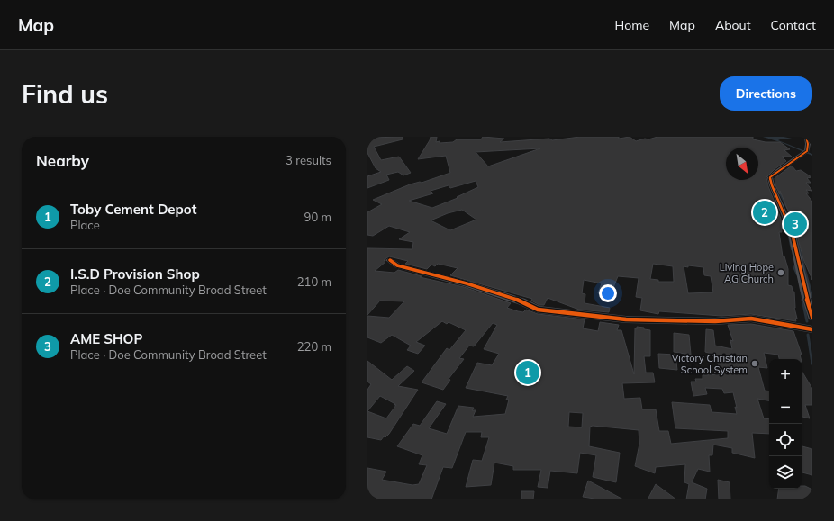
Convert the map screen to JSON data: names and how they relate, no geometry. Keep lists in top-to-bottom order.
{
  "places": ["Living Hope AG Church", "Victory Christian School System"],
  "north": "bottom right",
  "page": {
    "header": "Map",
    "nav": [
      "Home",
      "Map",
      "About",
      "Contact"
    ],
    "buttons": "Directions",
    "title": "Find us",
    "heading": ["Nearby", "3 results"],
    "list": [
      {
        "mark": "1",
        "name": "Toby Cement Depot",
        "note": "Place",
        "value": "90 m"
      },
      {
        "mark": "2",
        "name": "I.S.D Provision Shop",
        "note": "Place · Doe Community Broad Street",
        "value": "210 m"
      },
      {
        "mark": "3",
        "name": "AME SHOP",
        "note": "Place · Doe Community Broad Street",
        "value": "220 m"
      }
    ],
    "pins": ["2", "3", "1"],
    "map_buttons": ["+", "−"]
  }
}
